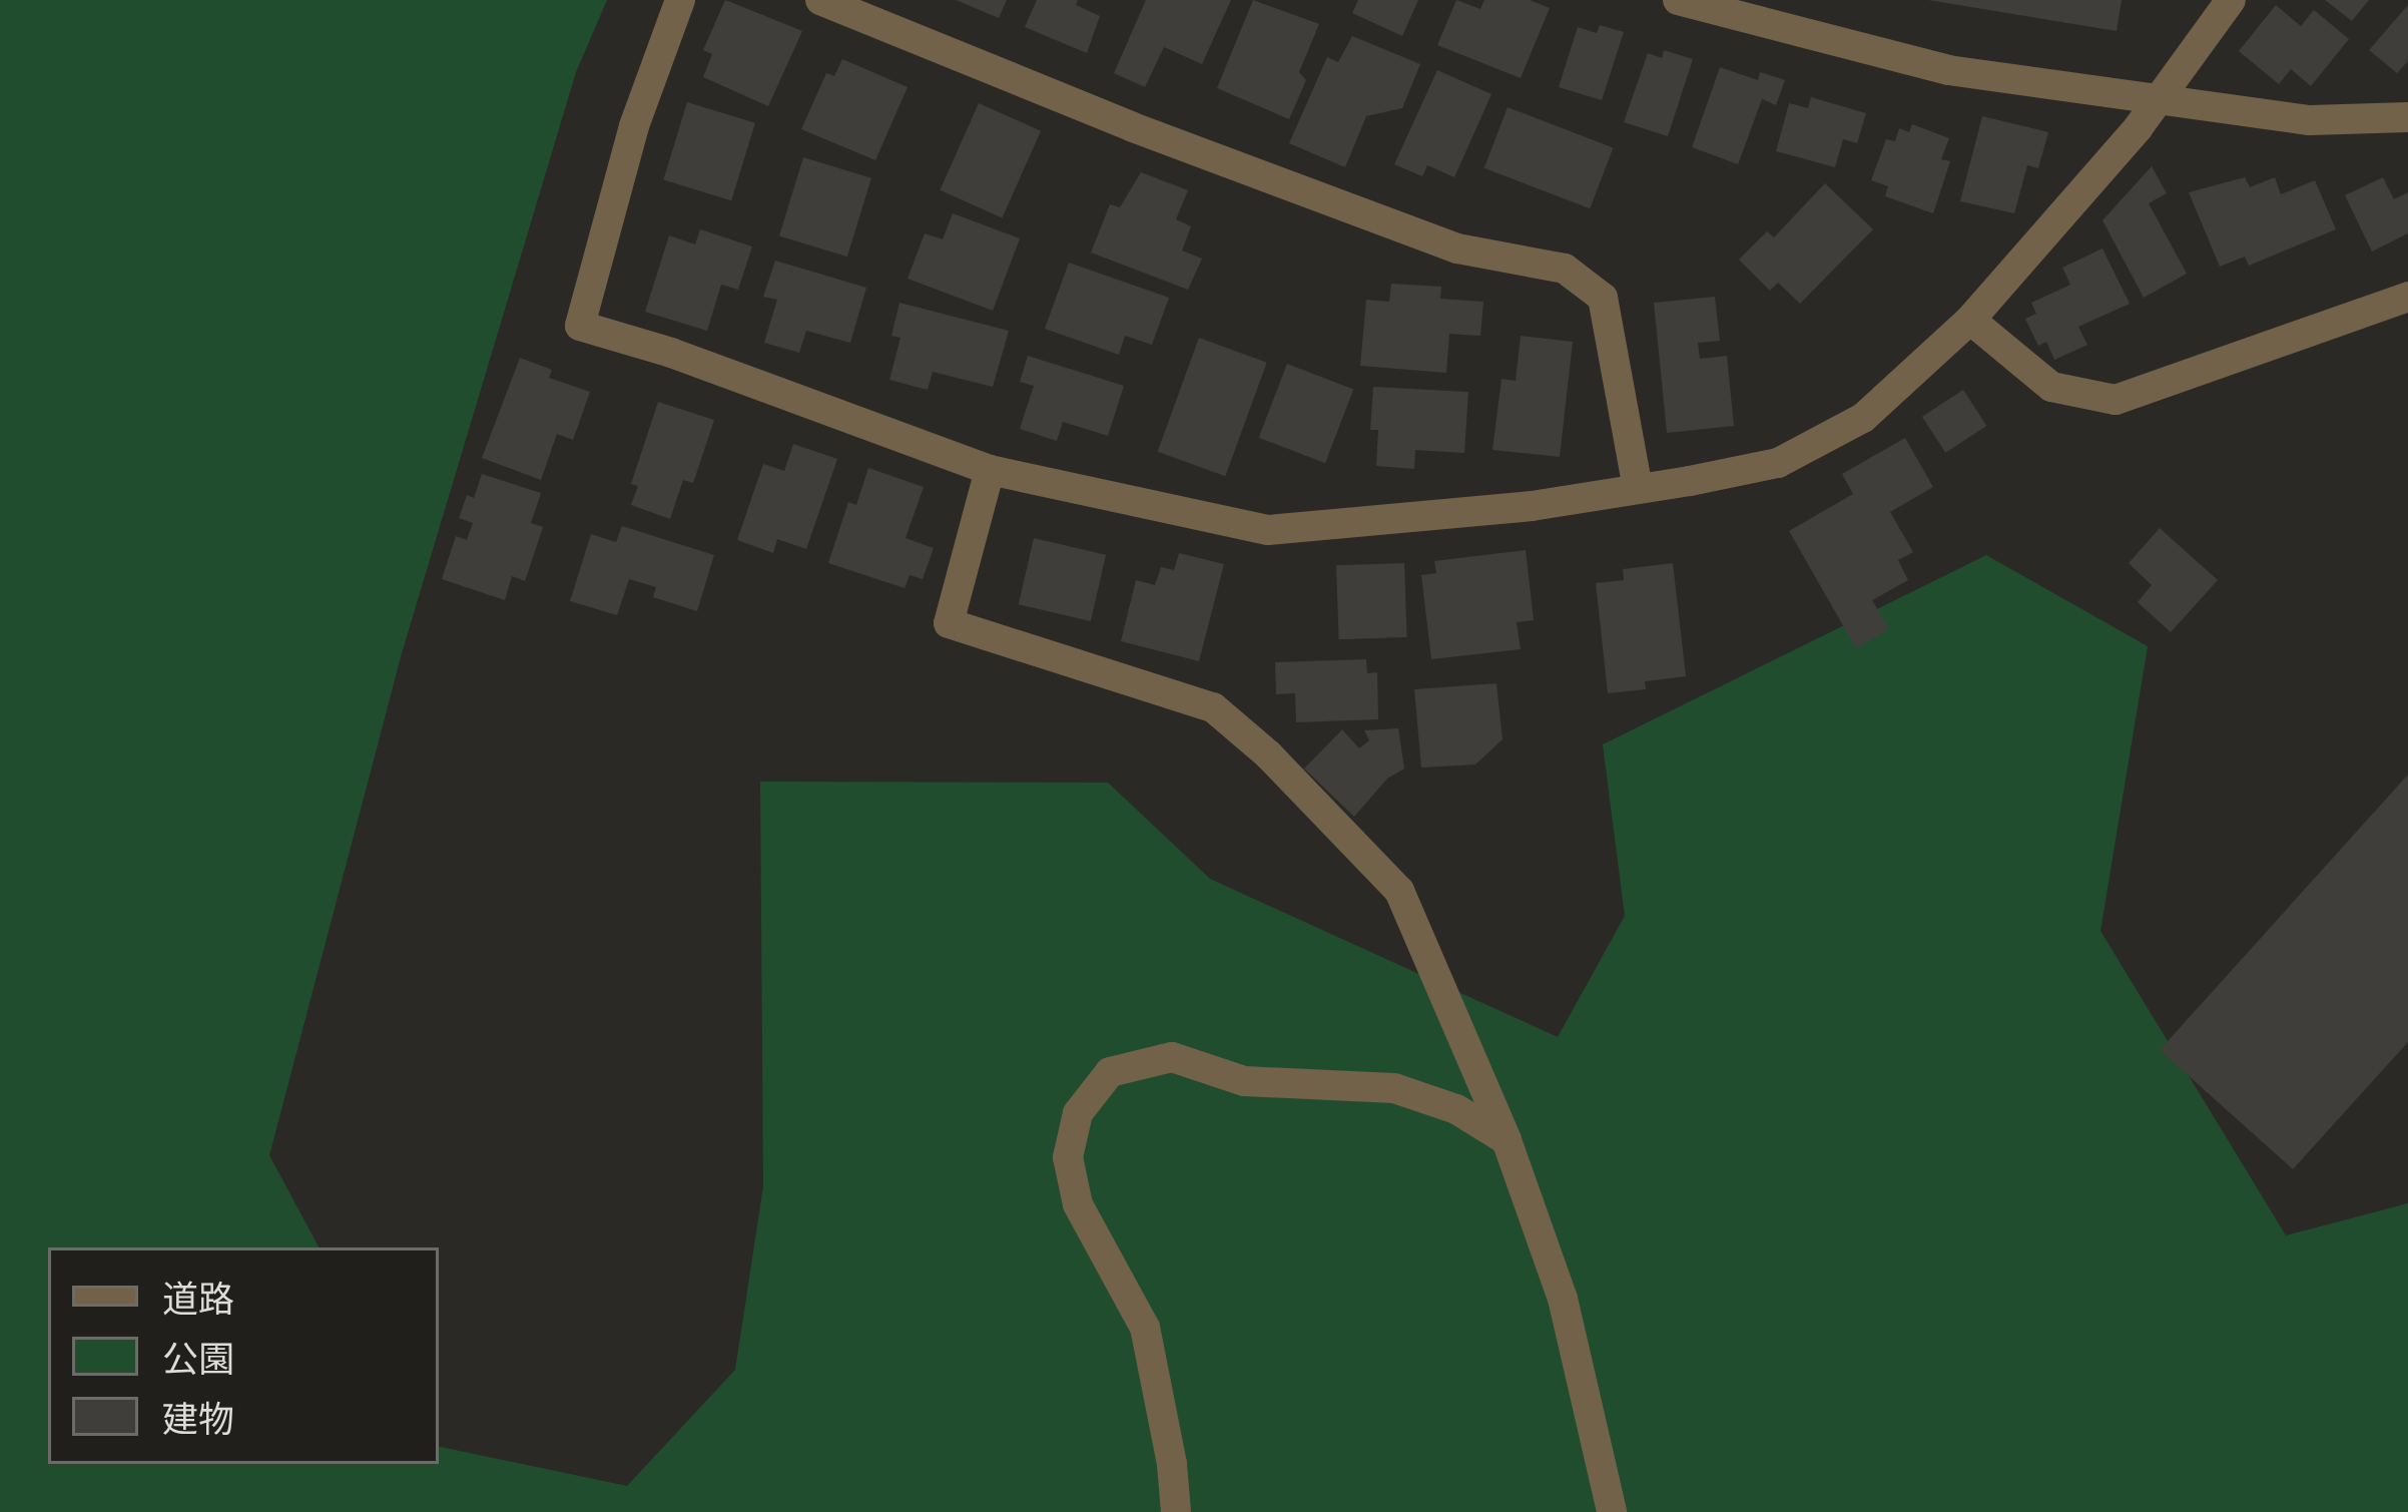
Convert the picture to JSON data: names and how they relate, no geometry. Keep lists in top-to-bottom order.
{
  "legend": ["道路", "公園", "建物"]
}
